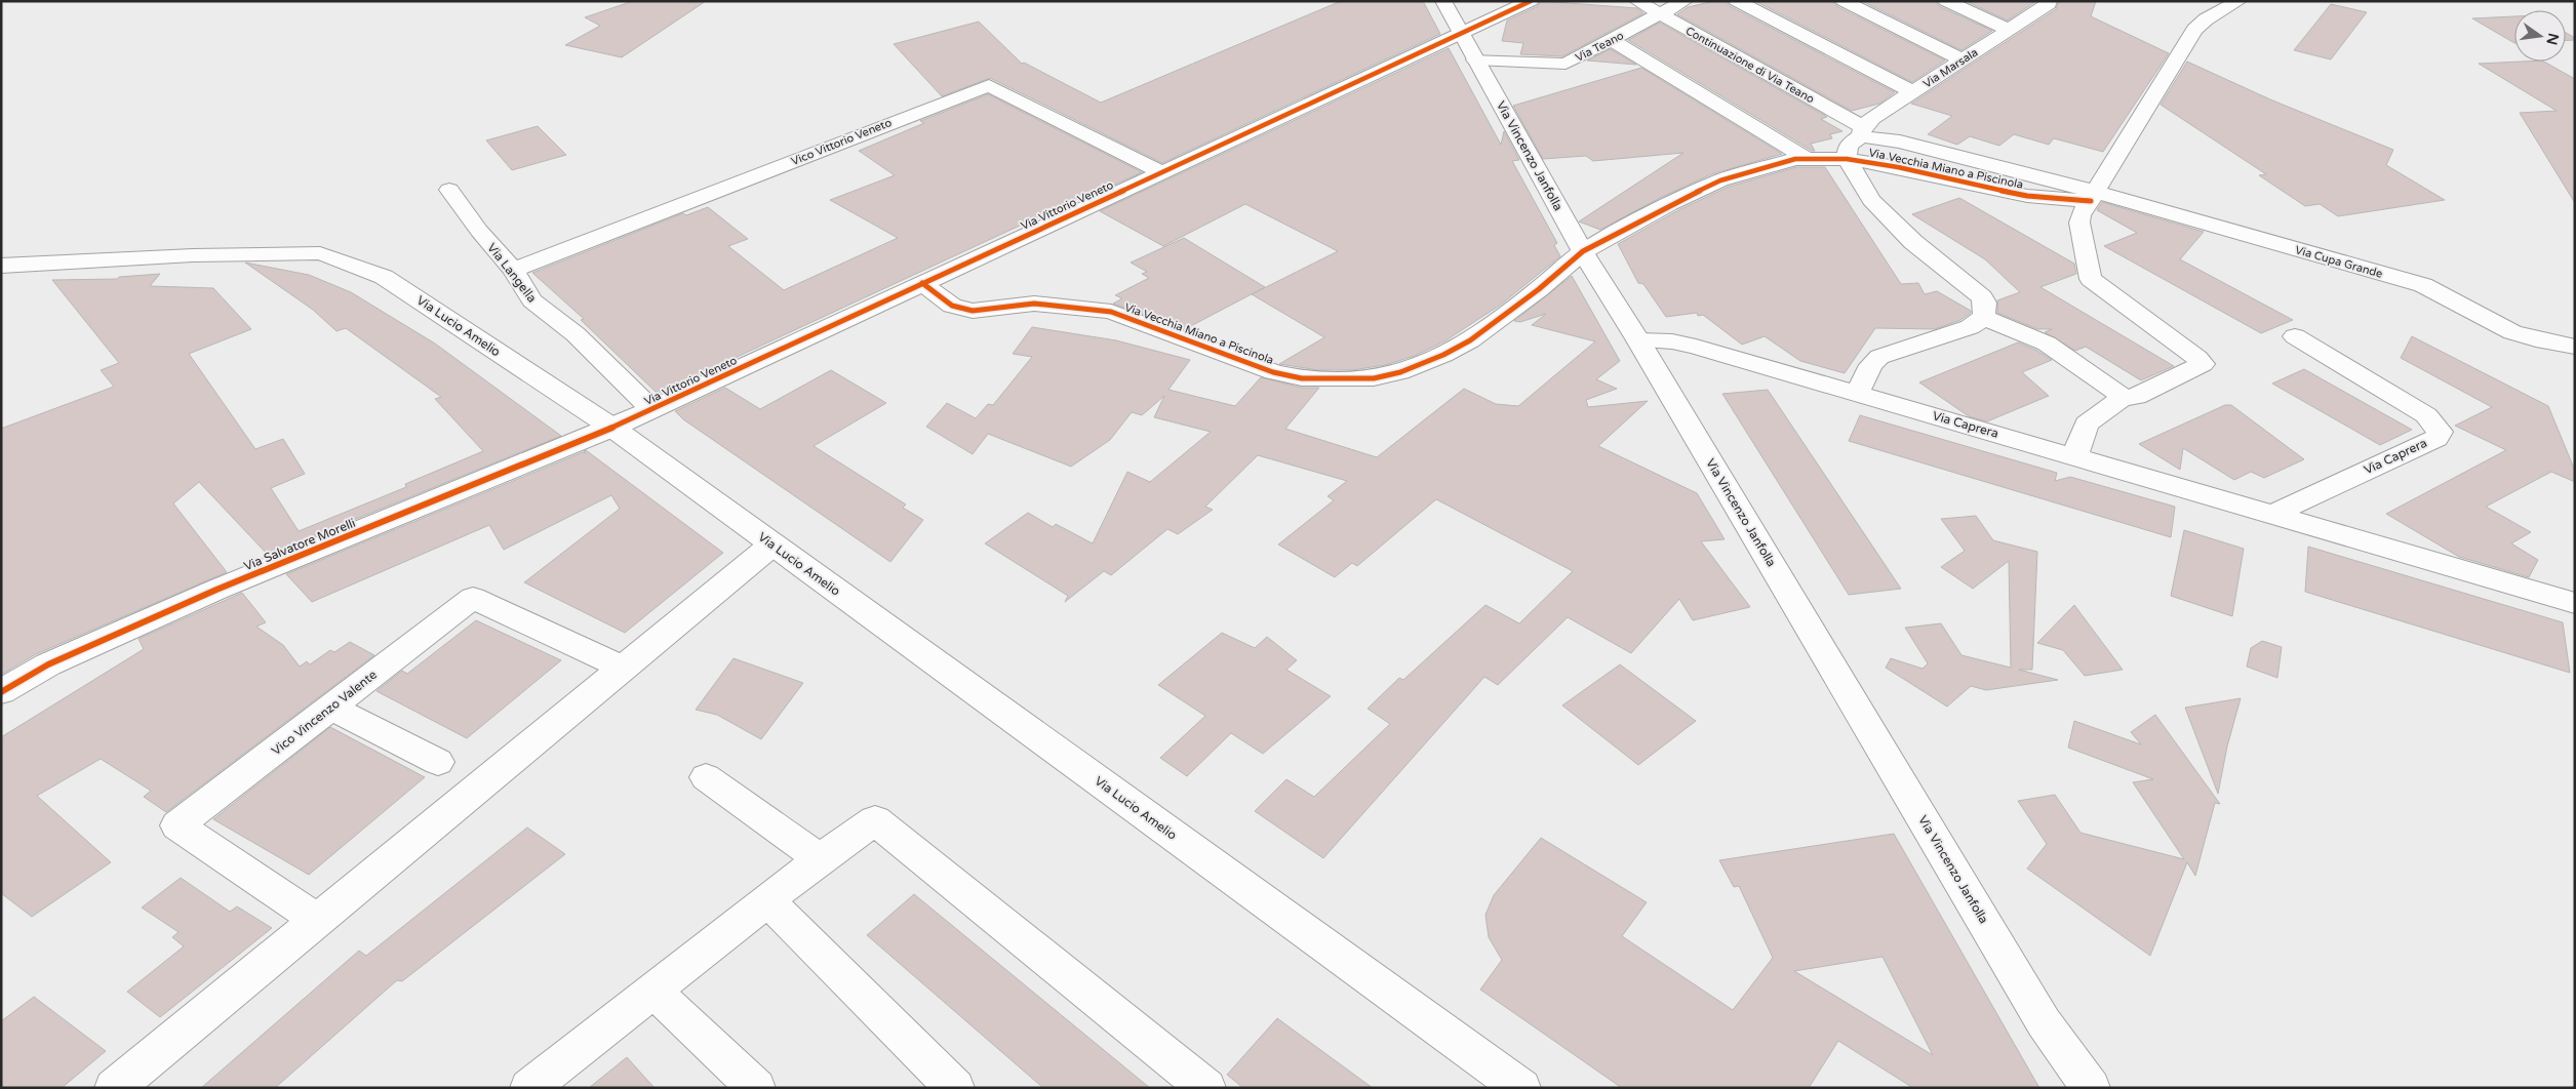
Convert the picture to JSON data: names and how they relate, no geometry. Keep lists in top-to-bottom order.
{
  "streets": {
    "street": [
      "Via Teano",
      "Continuazione di Via Teano",
      "Via Marsala",
      "Vico Vittorio Veneto",
      "Via Vincenzo Janfolla",
      "Via Vecchia Miano a Piscinola",
      "Via Vittorio Veneto",
      "Via Cupa Grande",
      "Via Langella",
      "Via Lucio Amelio",
      "Via Caprera",
      "Via Salvatore Morelli",
      "Vico Vincenzo Valente"
    ]
  },
  "crossings": [
    ["Via Teano", "Continuazione di Via Teano"],
    ["Via Teano", "Via Vincenzo Janfolla"],
    ["Continuazione di Via Teano", "Via Marsala"],
    ["Continuazione di Via Teano", "Via Vecchia Miano a Piscinola"],
    ["Via Marsala", "Via Vecchia Miano a Piscinola"],
    ["Vico Vittorio Veneto", "Via Vittorio Veneto"],
    ["Vico Vittorio Veneto", "Via Langella"],
    ["Via Vincenzo Janfolla", "Via Vecchia Miano a Piscinola"],
    ["Via Vincenzo Janfolla", "Via Vittorio Veneto"],
    ["Via Vincenzo Janfolla", "Via Caprera"],
    ["Via Vecchia Miano a Piscinola", "Via Vittorio Veneto"],
    ["Via Vecchia Miano a Piscinola", "Via Cupa Grande"],
    ["Via Vittorio Veneto", "Via Langella"],
    ["Via Vittorio Veneto", "Via Lucio Amelio"],
    ["Via Vittorio Veneto", "Via Salvatore Morelli"],
    ["Via Lucio Amelio", "Via Salvatore Morelli"]
  ],
  "north": "right"
}
